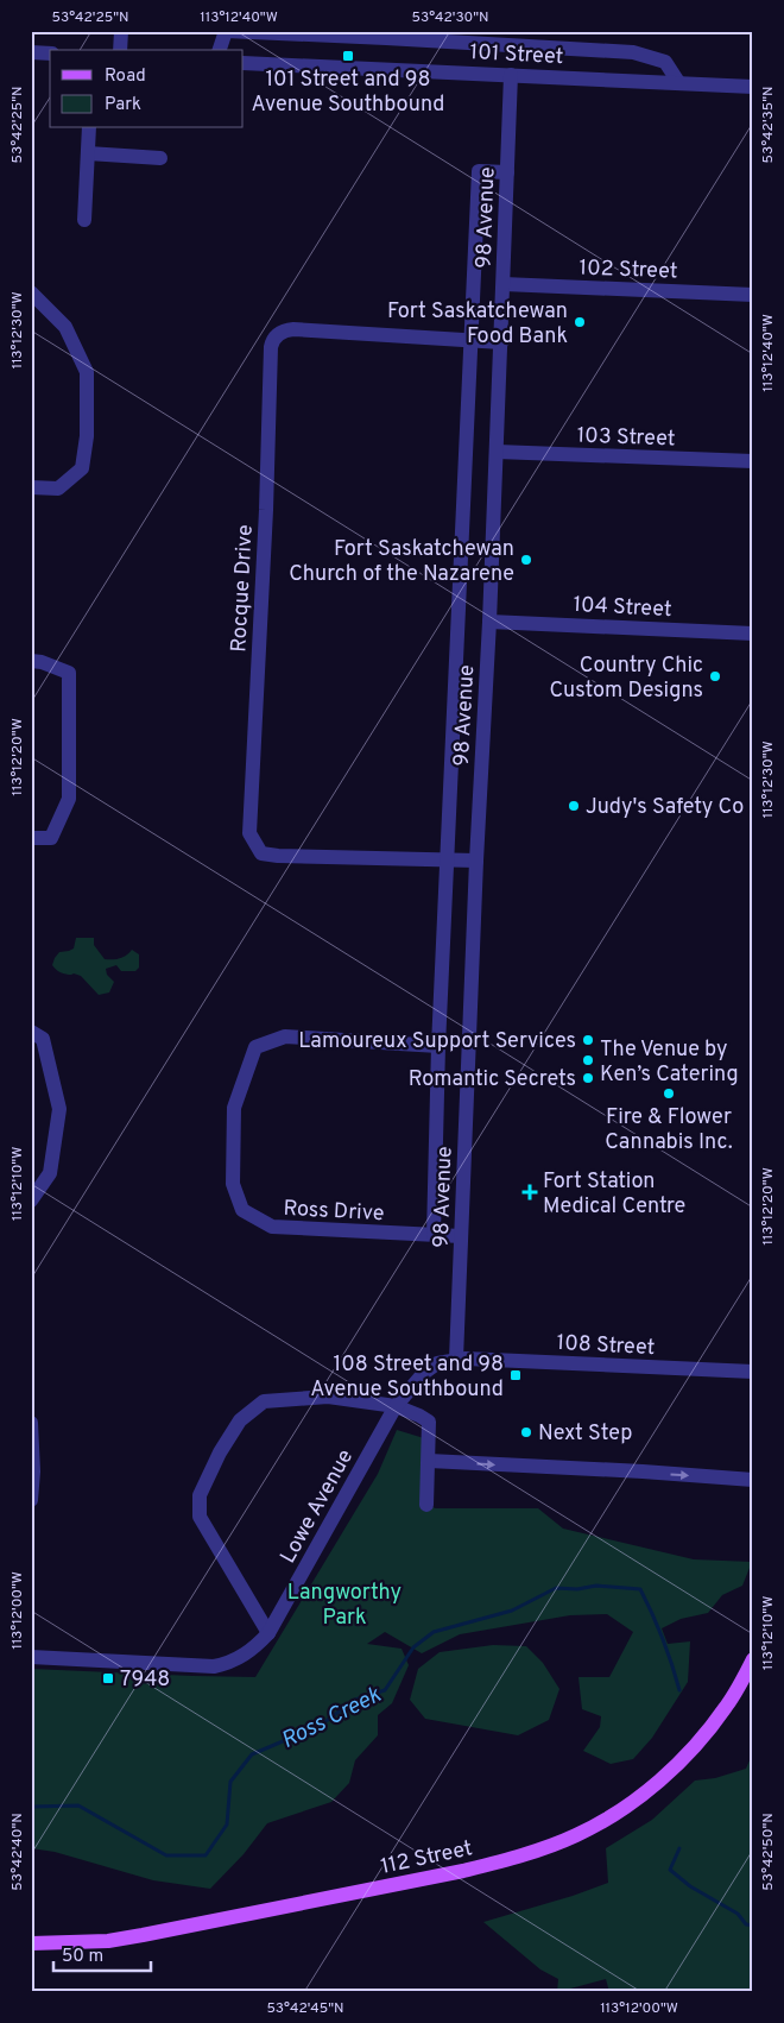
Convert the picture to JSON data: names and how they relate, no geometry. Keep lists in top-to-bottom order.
{
  "streets": {
    "main road": ["112 Street"],
    "street": [
      "101 Street",
      "98 Avenue",
      "102 Street",
      "103 Street",
      "Rocque Drive",
      "104 Street",
      "Ross Drive",
      "108 Street",
      "Lowe Avenue"
    ]
  },
  "crossings": [
    ["101 Street", "98 Avenue"],
    ["98 Avenue", "102 Street"],
    ["98 Avenue", "103 Street"],
    ["98 Avenue", "Rocque Drive"],
    ["98 Avenue", "104 Street"],
    ["98 Avenue", "Ross Drive"],
    ["98 Avenue", "108 Street"],
    ["98 Avenue", "Lowe Avenue"],
    ["108 Street", "Lowe Avenue"]
  ],
  "water": ["Ross Creek"],
  "parks": ["Langworthy Park"],
  "places": {
    "transit": ["101 Street and 98 Avenue Southbound", "108 Street and 98 Avenue Southbound", "7948"],
    "other": [
      "Fort Saskatchewan Food Bank",
      "Fort Saskatchewan Church of the Nazarene",
      "Country Chic Custom Designs",
      "Judy's Safety Co",
      "Lamoureux Support Services",
      "The Venue by Ken’s Catering",
      "Romantic Secrets",
      "Fire & Flower Cannabis Inc.",
      "Next Step"
    ],
    "health": ["Fort Station Medical Centre"]
  },
  "legend": ["Road", "Park"],
  "scale_bar": "50 m",
  "coordinates": [
    "53°42'25\"N",
    "113°12'40\"W",
    "53°42'30\"N",
    "53°42'35\"N",
    "113°12'30\"W",
    "113°12'20\"W",
    "113°12'10\"W",
    "113°12'00\"W",
    "53°42'40\"N",
    "53°42'50\"N",
    "53°42'45\"N"
  ]
}
